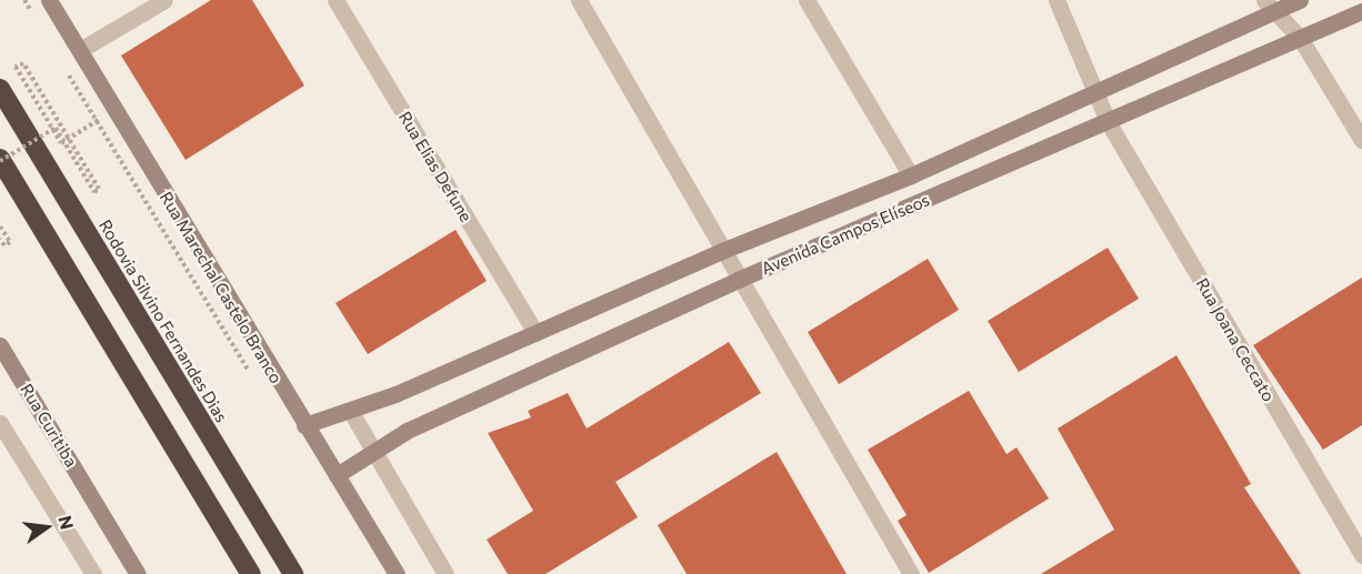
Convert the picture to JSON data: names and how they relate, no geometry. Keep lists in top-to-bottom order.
{
  "streets": {
    "highway": ["Rodovia Silvino Fernandes Dias"],
    "street": [
      "Rua Elias Defune",
      "Avenida Campos Elíseos",
      "Rua Marechal Castelo Branco",
      "Rua Joana Ceccato",
      "Rua Curitiba"
    ]
  },
  "crossings": [
    ["Rua Elias Defune", "Avenida Campos Elíseos"],
    ["Avenida Campos Elíseos", "Rua Marechal Castelo Branco"],
    ["Avenida Campos Elíseos", "Rua Joana Ceccato"]
  ],
  "north": "right"
}
